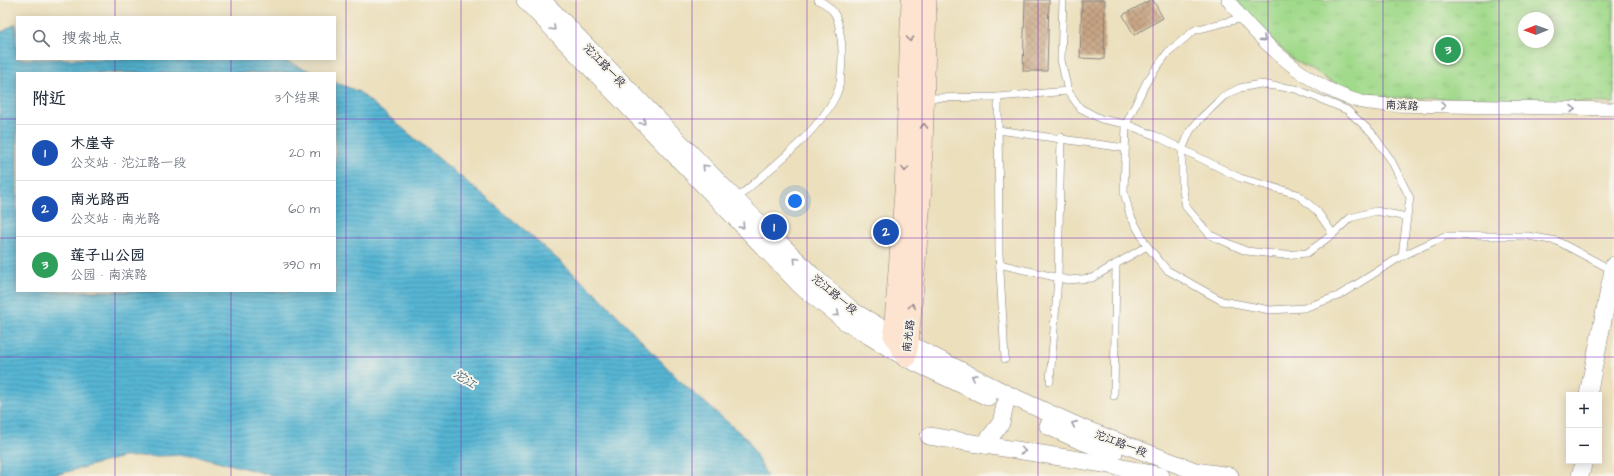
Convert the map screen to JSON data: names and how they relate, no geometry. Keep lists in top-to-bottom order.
{
  "streets": {
    "main road": ["南光路"],
    "street": ["沱江路一段", "南滨路"]
  },
  "crossings": [
    ["沱江路一段", "南光路"]
  ],
  "one_way": ["南滨路"],
  "water": ["沱江"],
  "north": "left",
  "page": {
    "search": "搜索地点",
    "pins": ["3", "1", "2"],
    "heading": ["附近", "3个结果"],
    "list": [
      {
        "mark": "1",
        "name": "木崖寺",
        "note": "公交站 · 沱江路一段",
        "value": "20 m"
      },
      {
        "mark": "2",
        "name": "南光路西",
        "note": "公交站 · 南光路",
        "value": "60 m"
      },
      {
        "mark": "3",
        "name": "莲子山公园",
        "note": "公园 · 南滨路",
        "value": "390 m"
      }
    ],
    "map_buttons": ["+", "−"]
  }
}
